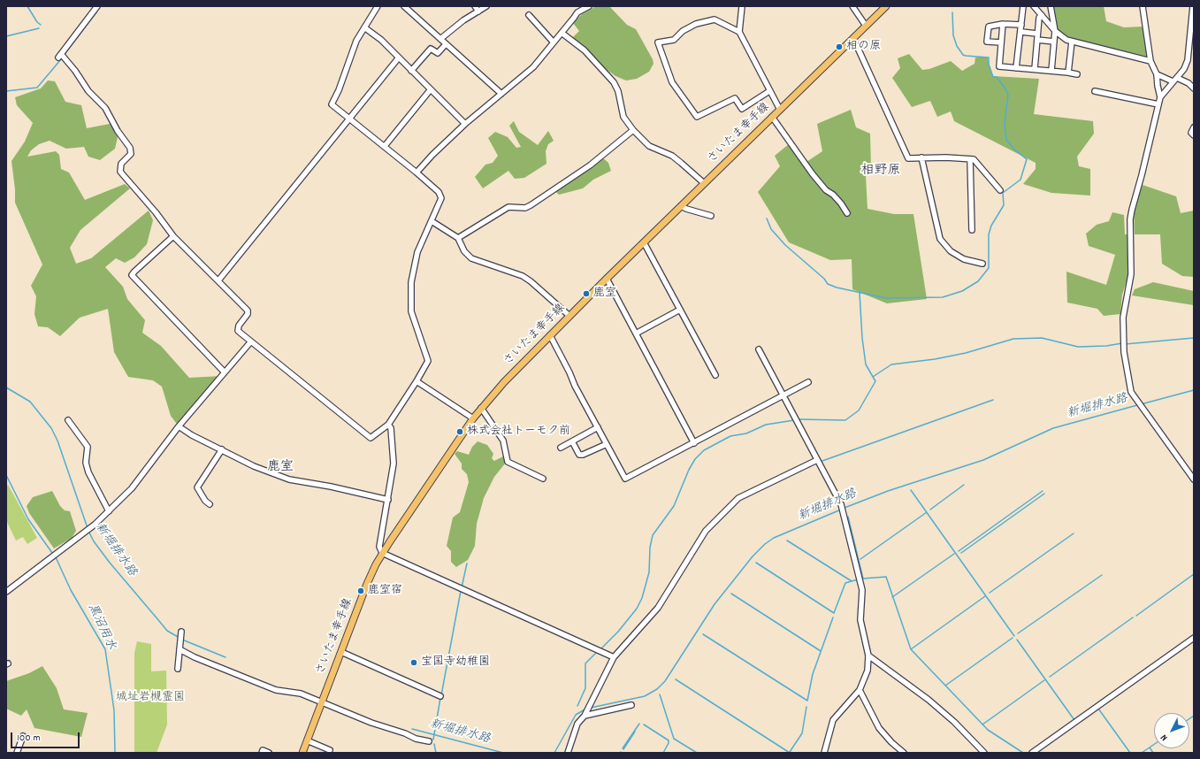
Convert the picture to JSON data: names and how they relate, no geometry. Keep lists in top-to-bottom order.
{
  "streets": {
    "main road": ["さいたま幸手線"]
  },
  "districts": ["相野原", "鹿室"],
  "water": ["新堀排水路", "黒沼用水"],
  "parks": ["城址岩槻霊園"],
  "places": [
    "相の原",
    "鹿室",
    "株式会社トーモク前",
    "鹿室宿",
    "宝国寺幼稚園"
  ],
  "scale_bar": "100 m",
  "north": "bottom left"
}
